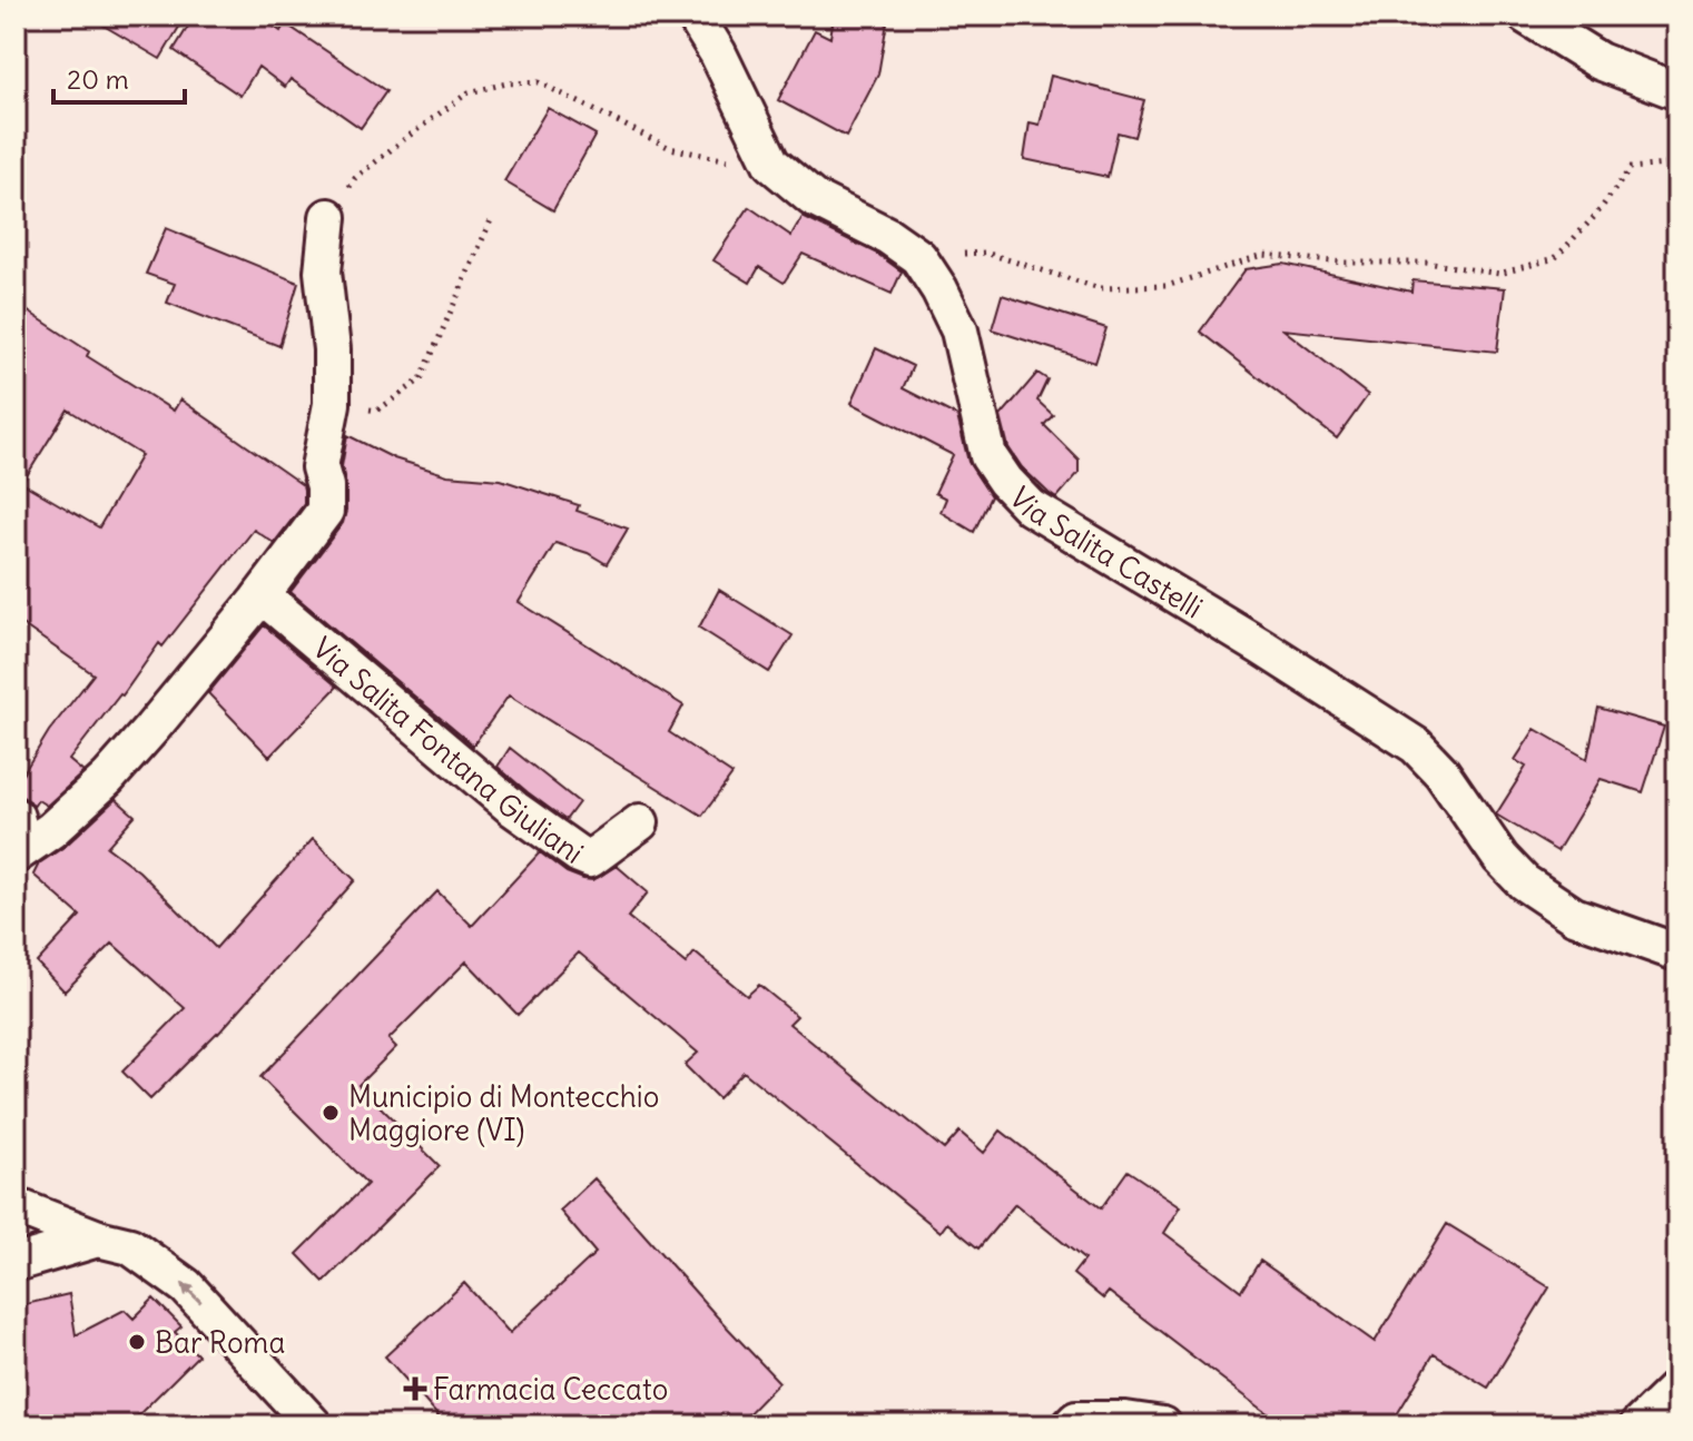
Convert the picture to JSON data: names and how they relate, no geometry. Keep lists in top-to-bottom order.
{
  "streets": {
    "street": ["Via Salita Castelli", "Via Salita Fontana Giuliani"]
  },
  "places": {
    "other": ["Municipio di Montecchio Maggiore (VI)", "Bar Roma"],
    "health": ["Farmacia Ceccato"]
  },
  "scale_bar": "20 m"
}
